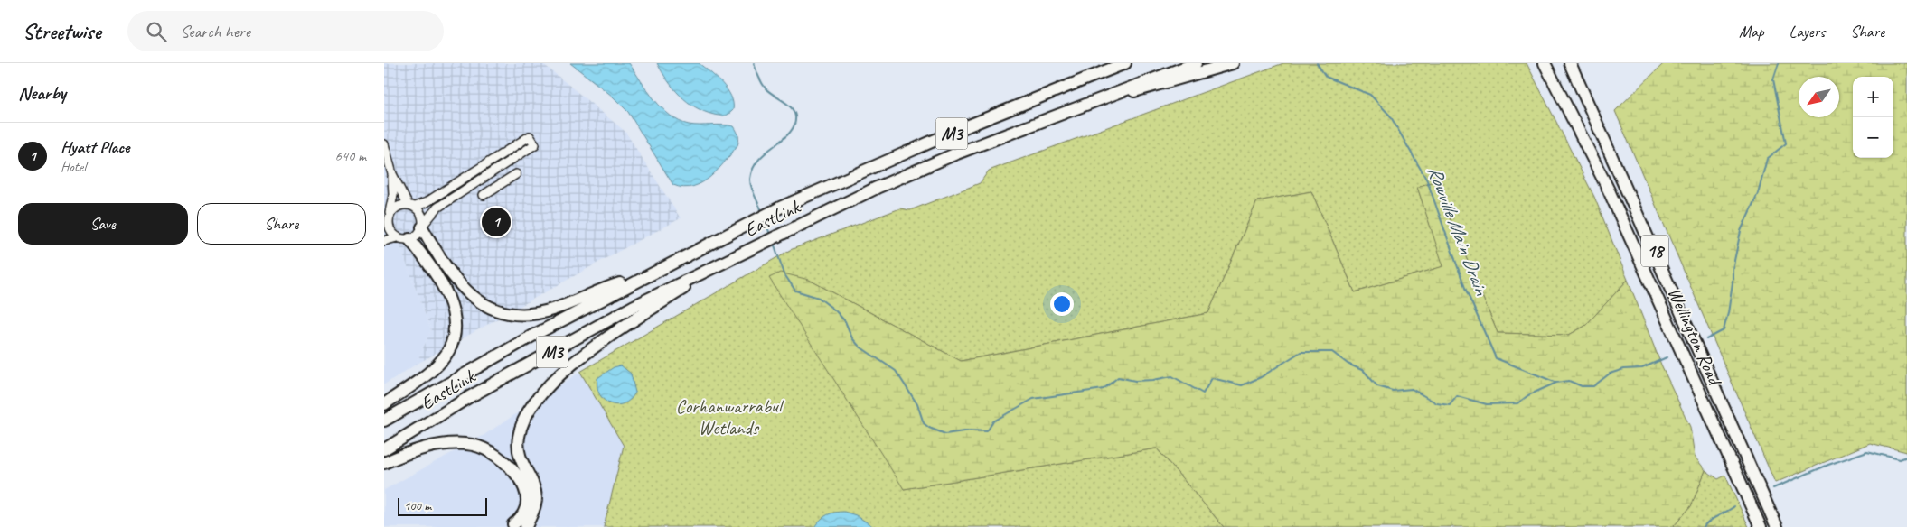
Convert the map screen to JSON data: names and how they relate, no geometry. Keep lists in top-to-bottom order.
{
  "streets": {
    "highway": [
      "M3",
      "EastLink",
      "18",
      "Wellington Road"
    ]
  },
  "water": ["Rowville Main Drain"],
  "parks": ["Corhanwarrabul Wetlands"],
  "scale_bar": "100 m",
  "north": "bottom left",
  "page": {
    "header": "Streetwise",
    "search": "Search here",
    "nav": ["Map", "Layers", "Share"],
    "heading": "Nearby",
    "map_buttons": ["+", "−"],
    "list": [
      {
        "mark": "1",
        "name": "Hyatt Place",
        "note": "Hotel",
        "value": "640 m"
      }
    ],
    "buttons": ["Save", "Share"],
    "pins": "1",
    "scale": "100 m"
  }
}
